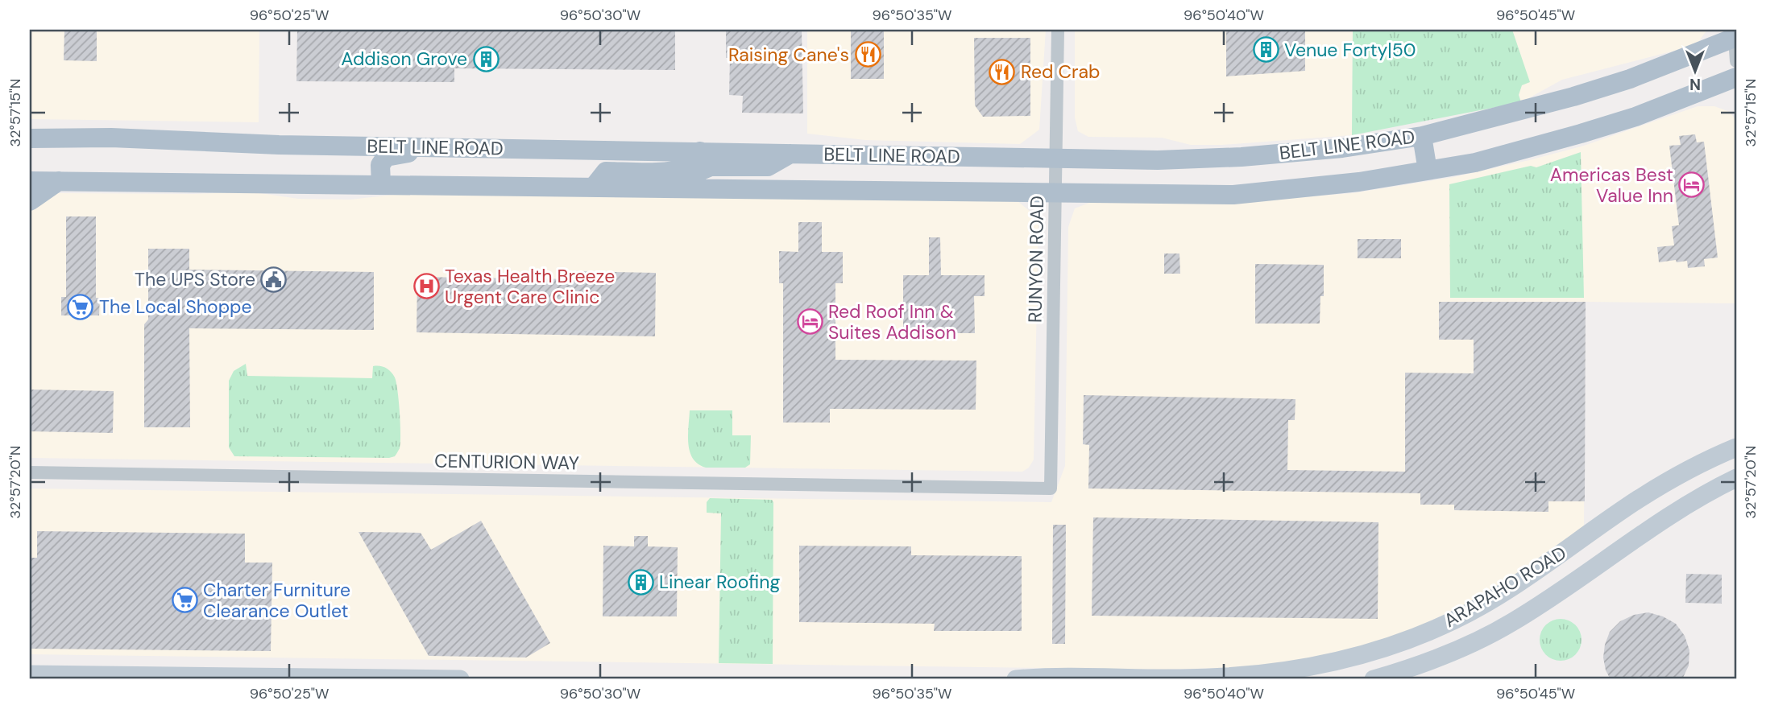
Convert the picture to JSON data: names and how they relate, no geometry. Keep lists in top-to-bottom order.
{
  "streets": {
    "main road": ["BELT LINE ROAD", "ARAPAHO ROAD"],
    "street": ["RUNYON ROAD", "CENTURION WAY"]
  },
  "crossings": [
    ["BELT LINE ROAD", "RUNYON ROAD"],
    ["RUNYON ROAD", "CENTURION WAY"]
  ],
  "places": {
    "building": ["Venue Forty|50", "Addison Grove", "Linear Roofing"],
    "restaurant": ["Raising Cane's", "Red Crab"],
    "hotel": ["Americas Best Value Inn", "Red Roof Inn & Suites Addison"],
    "public building": ["The UPS Store"],
    "hospital": ["Texas Health Breeze Urgent Care Clinic"],
    "supermarket": ["The Local Shoppe", "Charter Furniture Clearance Outlet"]
  },
  "north": "bottom",
  "coordinates": [
    "96°50'25\"W",
    "96°50'30\"W",
    "96°50'35\"W",
    "96°50'40\"W",
    "96°50'45\"W",
    "32°57'15\"N",
    "32°57'20\"N"
  ]
}
